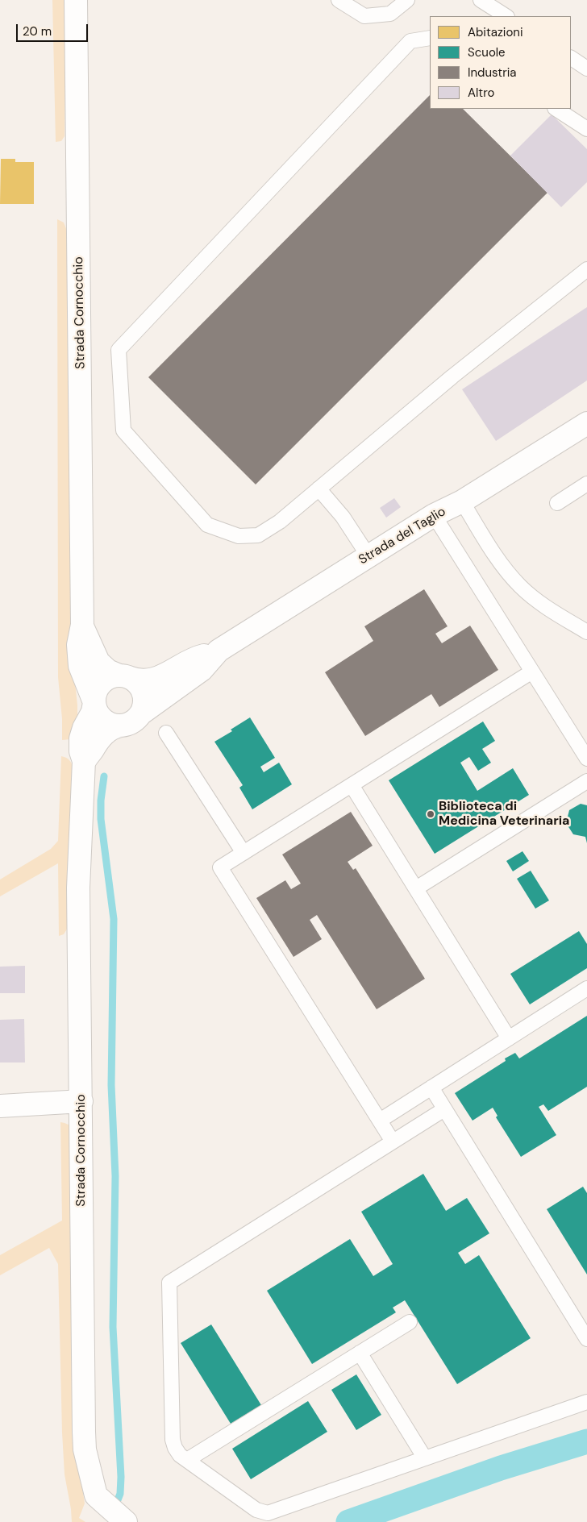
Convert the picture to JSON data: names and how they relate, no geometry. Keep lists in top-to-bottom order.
{
  "streets": {
    "street": ["Strada Cornocchio", "Strada del Taglio"]
  },
  "crossings": [
    ["Strada Cornocchio", "Strada del Taglio"]
  ],
  "places": ["Biblioteca di Medicina Veterinaria"],
  "legend": [
    "Abitazioni",
    "Scuole",
    "Industria",
    "Altro"
  ],
  "scale_bar": "20 m"
}
